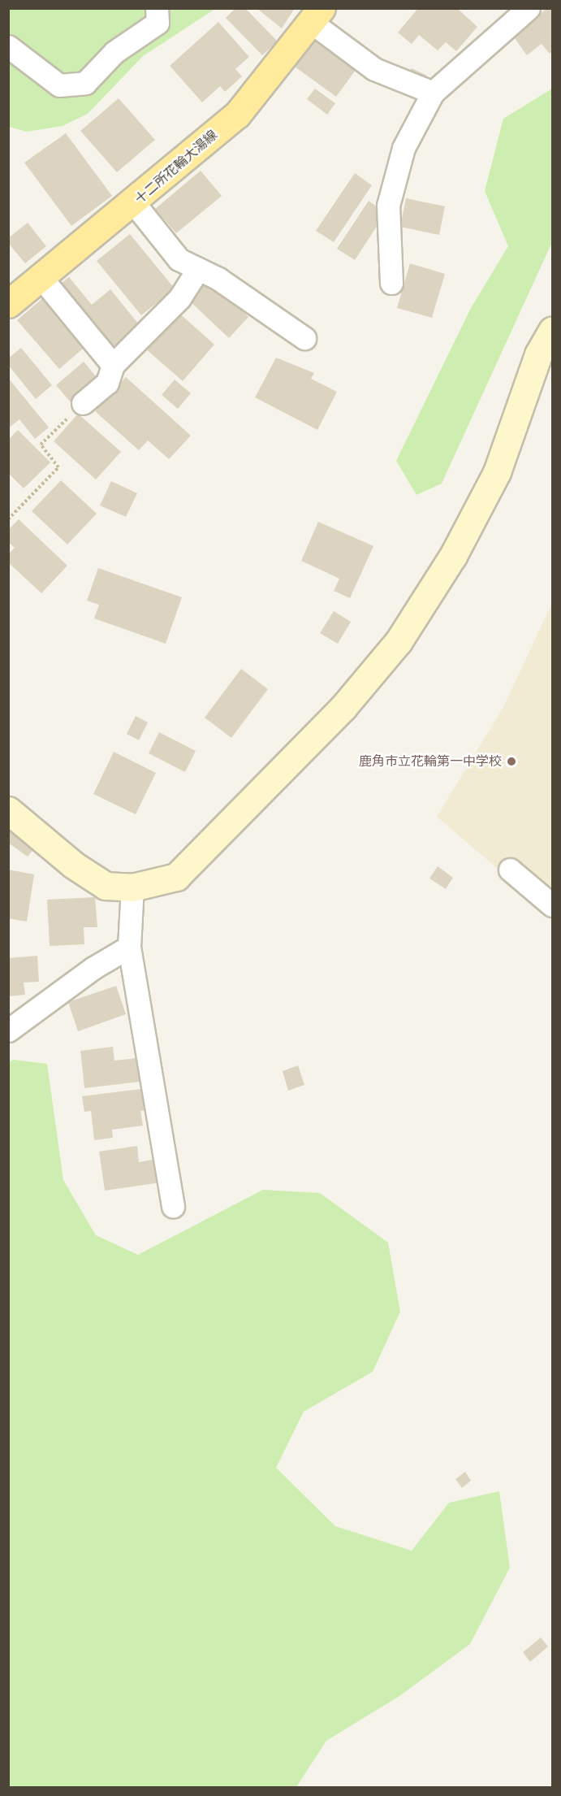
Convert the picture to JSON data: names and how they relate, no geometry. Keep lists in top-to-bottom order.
{
  "streets": {
    "main road": ["十二所花輪大湯線"]
  },
  "places": ["鹿角市立花輪第一中学校"]
}
